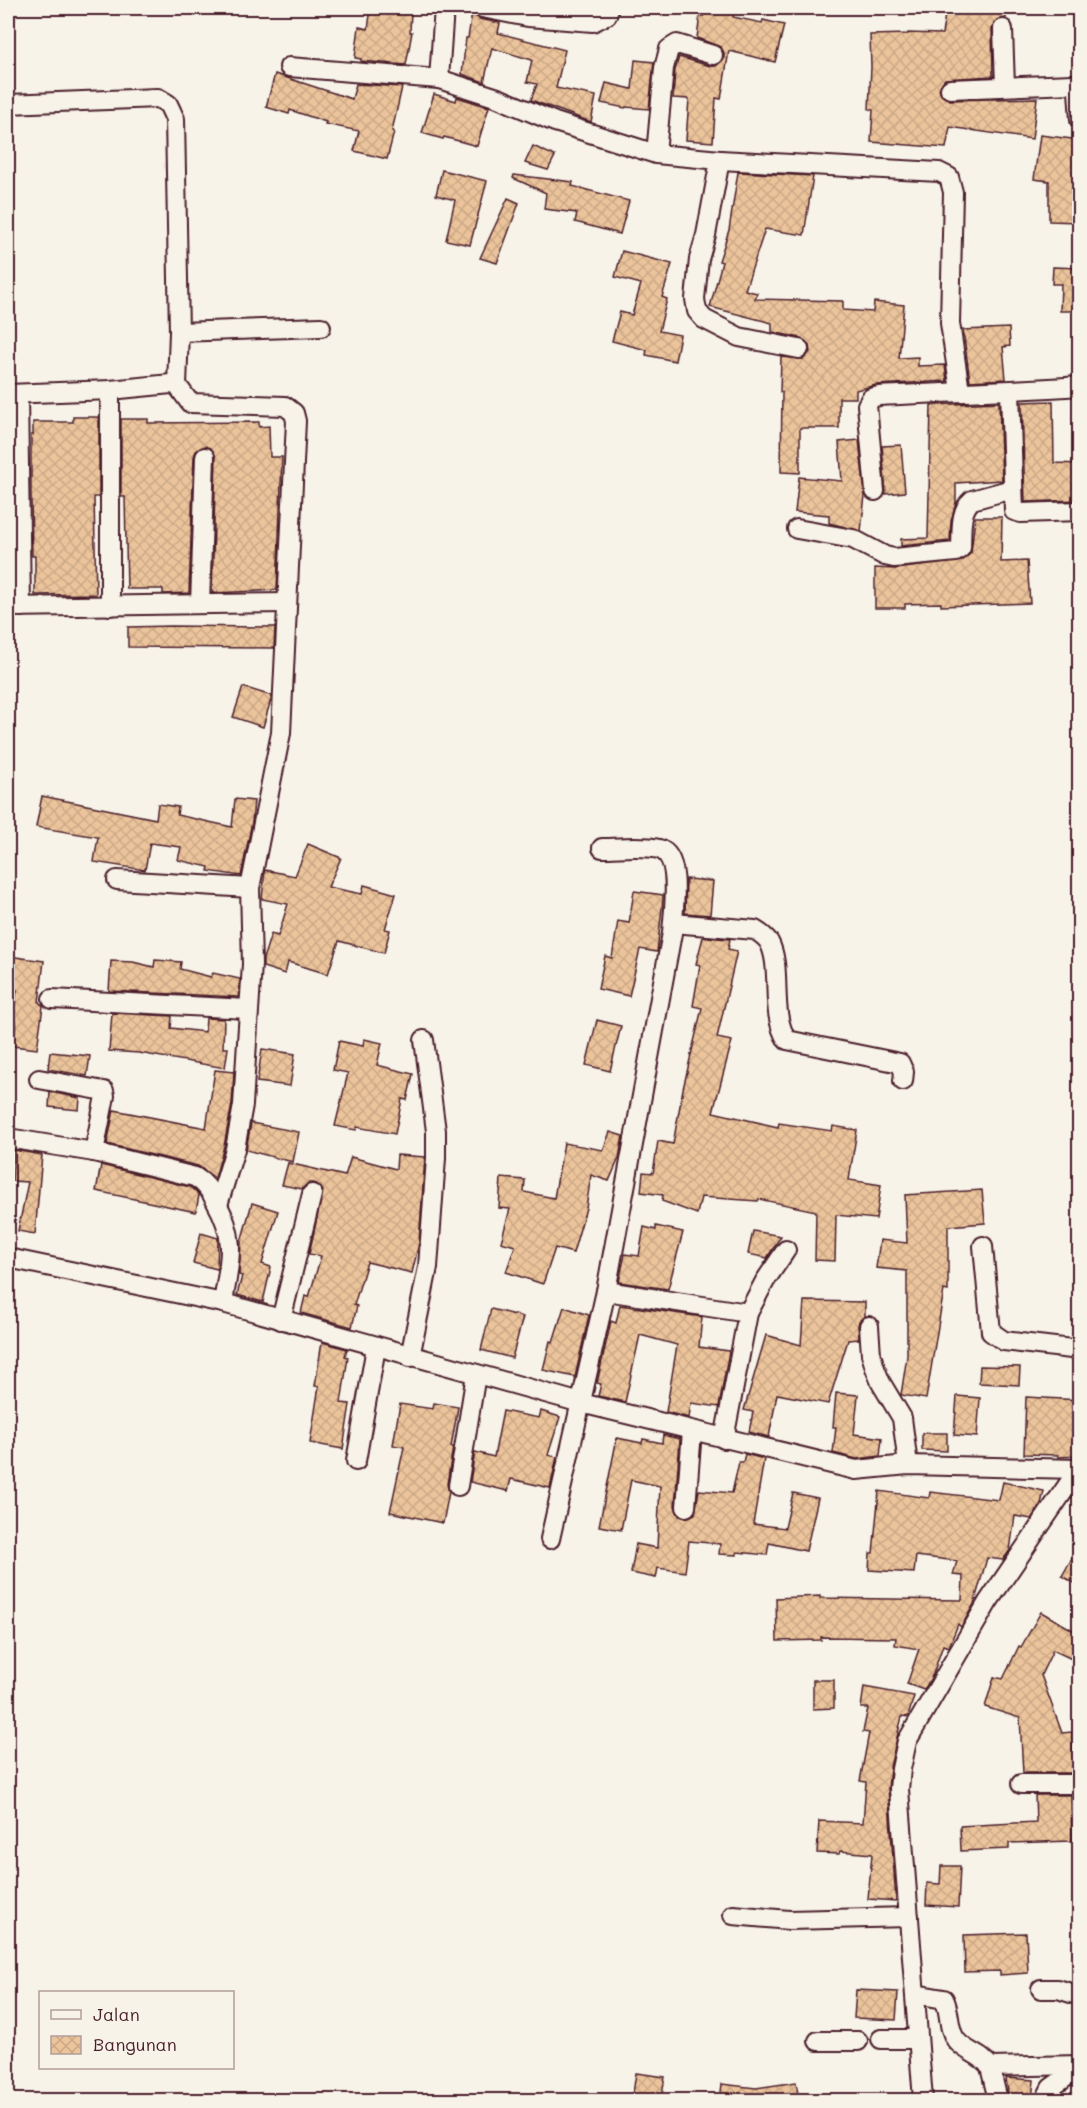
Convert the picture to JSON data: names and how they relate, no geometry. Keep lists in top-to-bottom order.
{
  "legend": ["Jalan", "Bangunan"]
}
